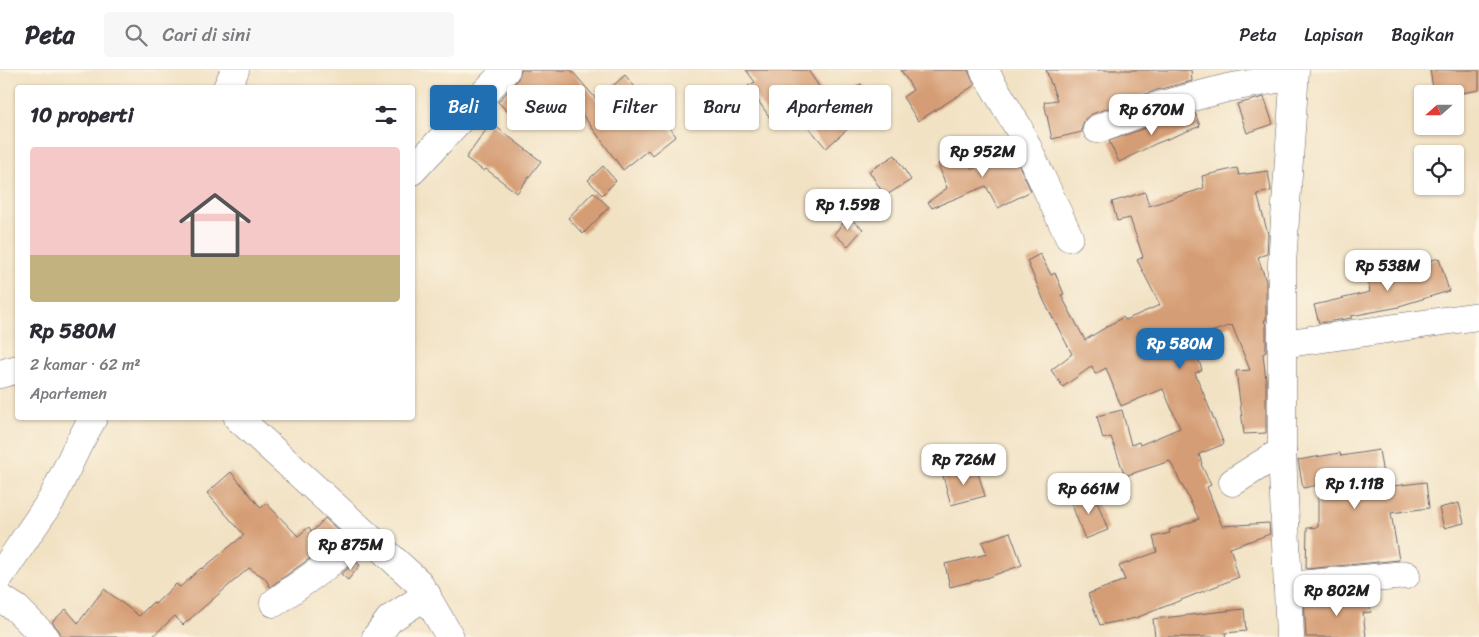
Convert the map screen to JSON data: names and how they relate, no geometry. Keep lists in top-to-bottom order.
{
  "north": "left",
  "page": {
    "header": "Peta",
    "search": "Cari di sini",
    "nav": ["Peta", "Lapisan", "Bagikan"],
    "chip": [
      "Beli",
      "Sewa",
      "Filter",
      "Baru",
      "Apartemen"
    ],
    "heading": "10 properti",
    "price": [
      "Rp 670M",
      "Rp 952M",
      "Rp 1.59B",
      "Rp 538M",
      "Rp 580M",
      "Rp 726M",
      "Rp 1.11B",
      "Rp 661M",
      "Rp 875M",
      "Rp 802M"
    ],
    "list": [
      {
        "name": "Rp 580M",
        "note": "2 kamar · 62 m² · Apartemen"
      }
    ]
  }
}
